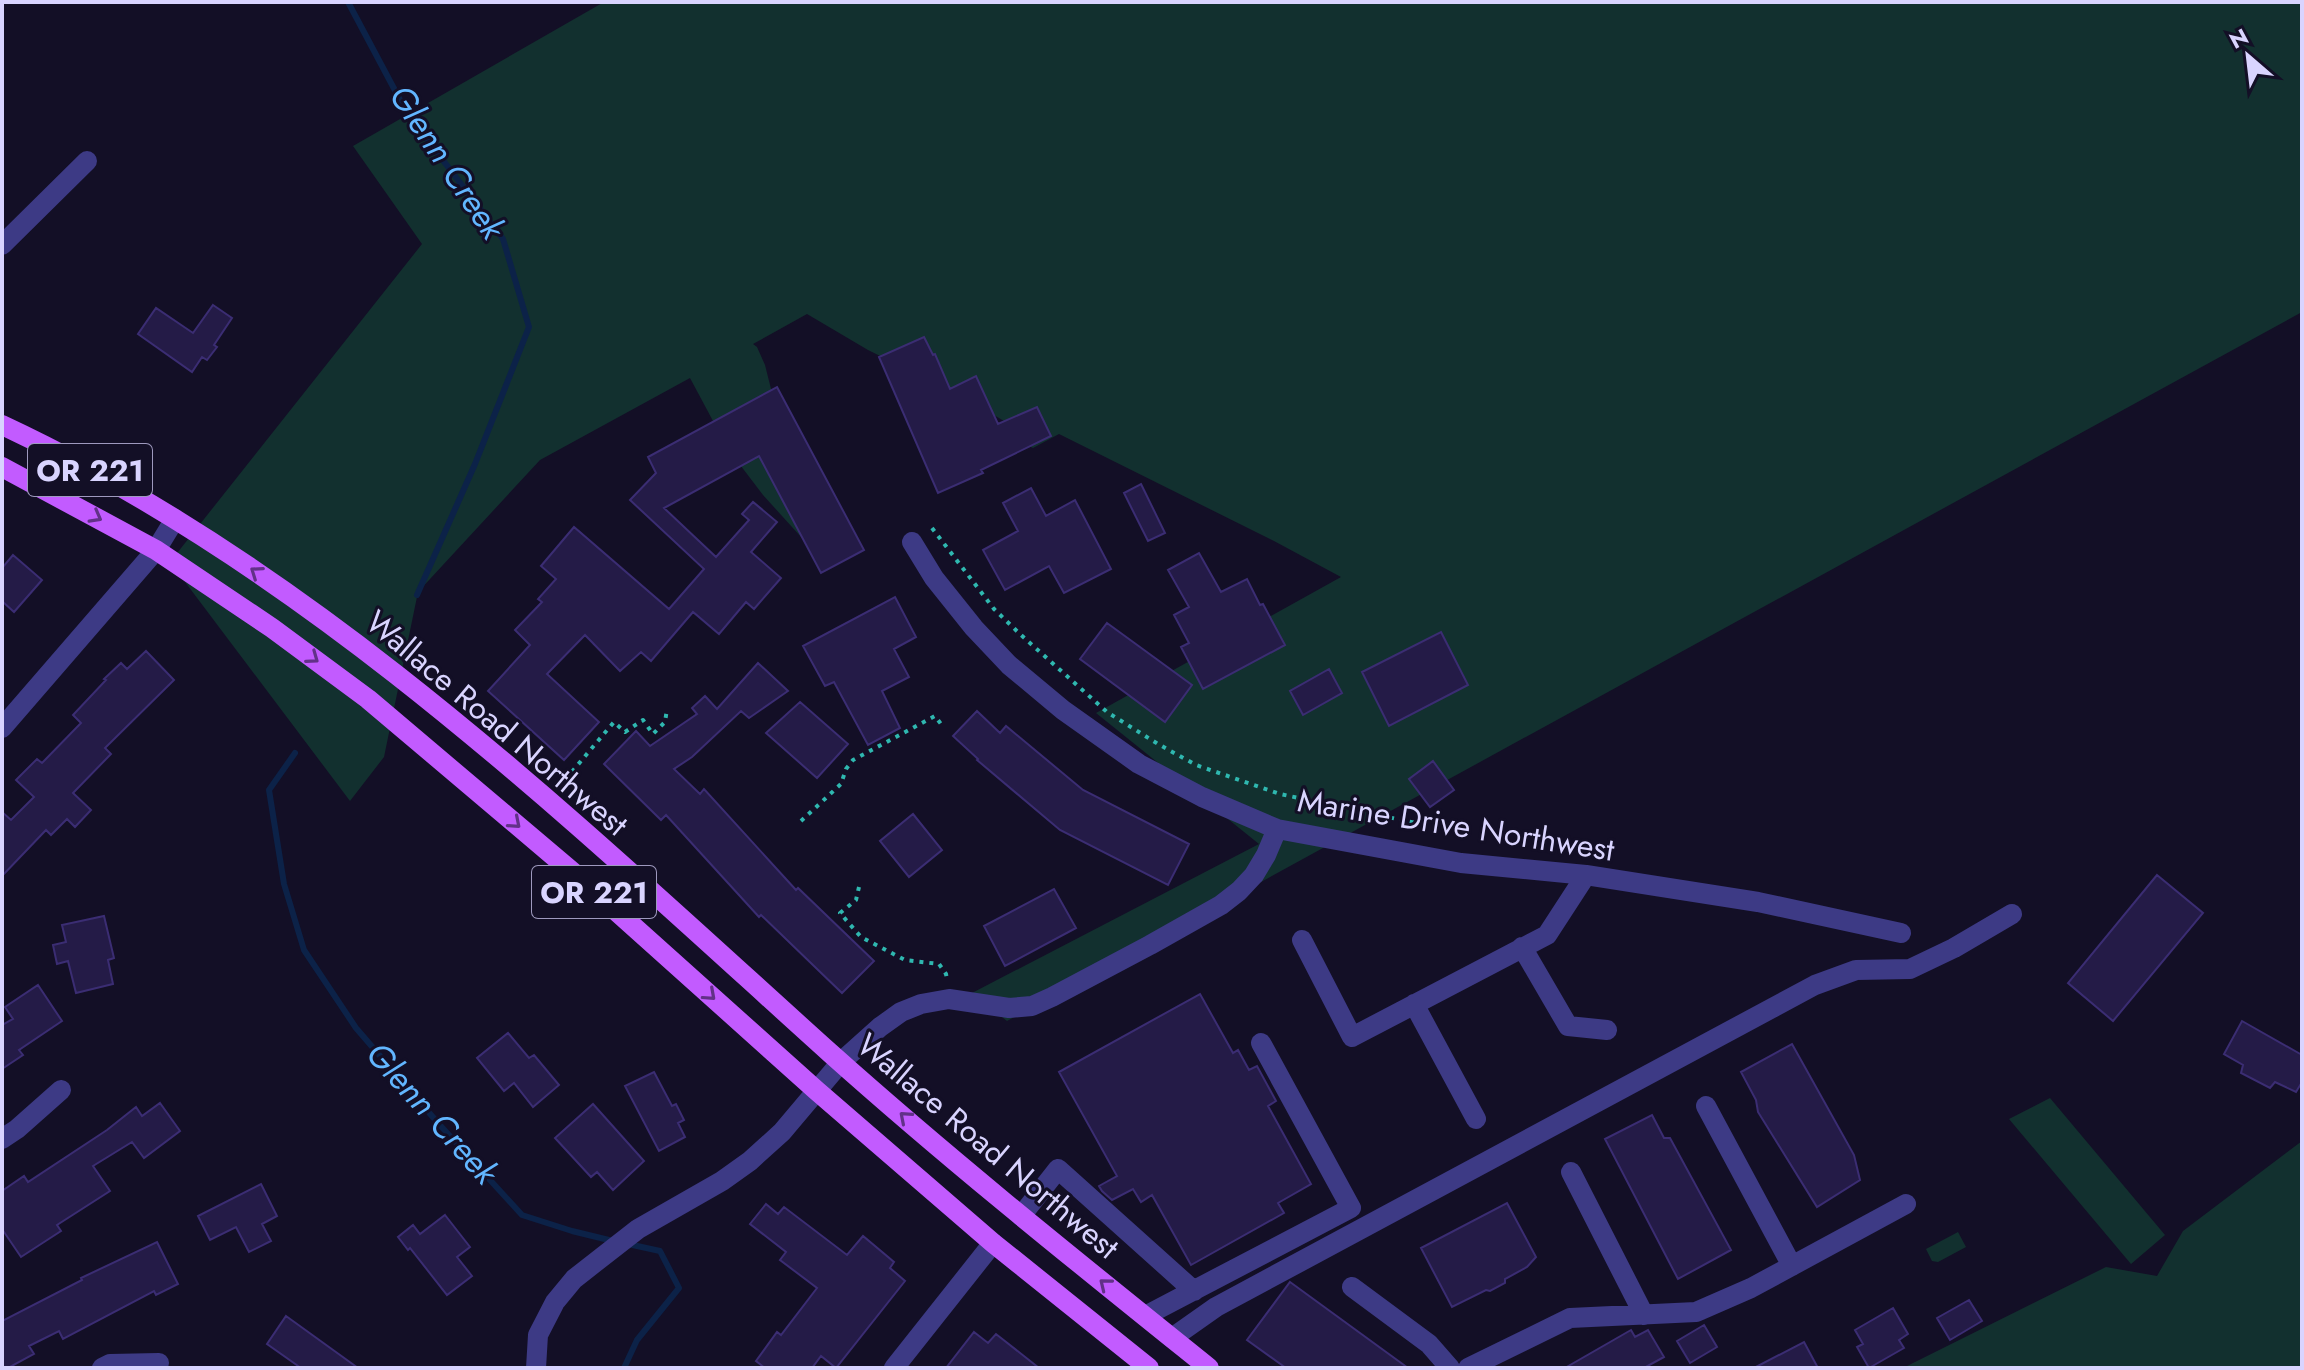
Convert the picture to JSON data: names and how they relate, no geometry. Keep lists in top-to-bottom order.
{
  "streets": {
    "main road": ["OR 221", "Wallace Road Northwest"],
    "street": ["Marine Drive Northwest"]
  },
  "water": ["Glenn Creek"],
  "north": "top left"
}
